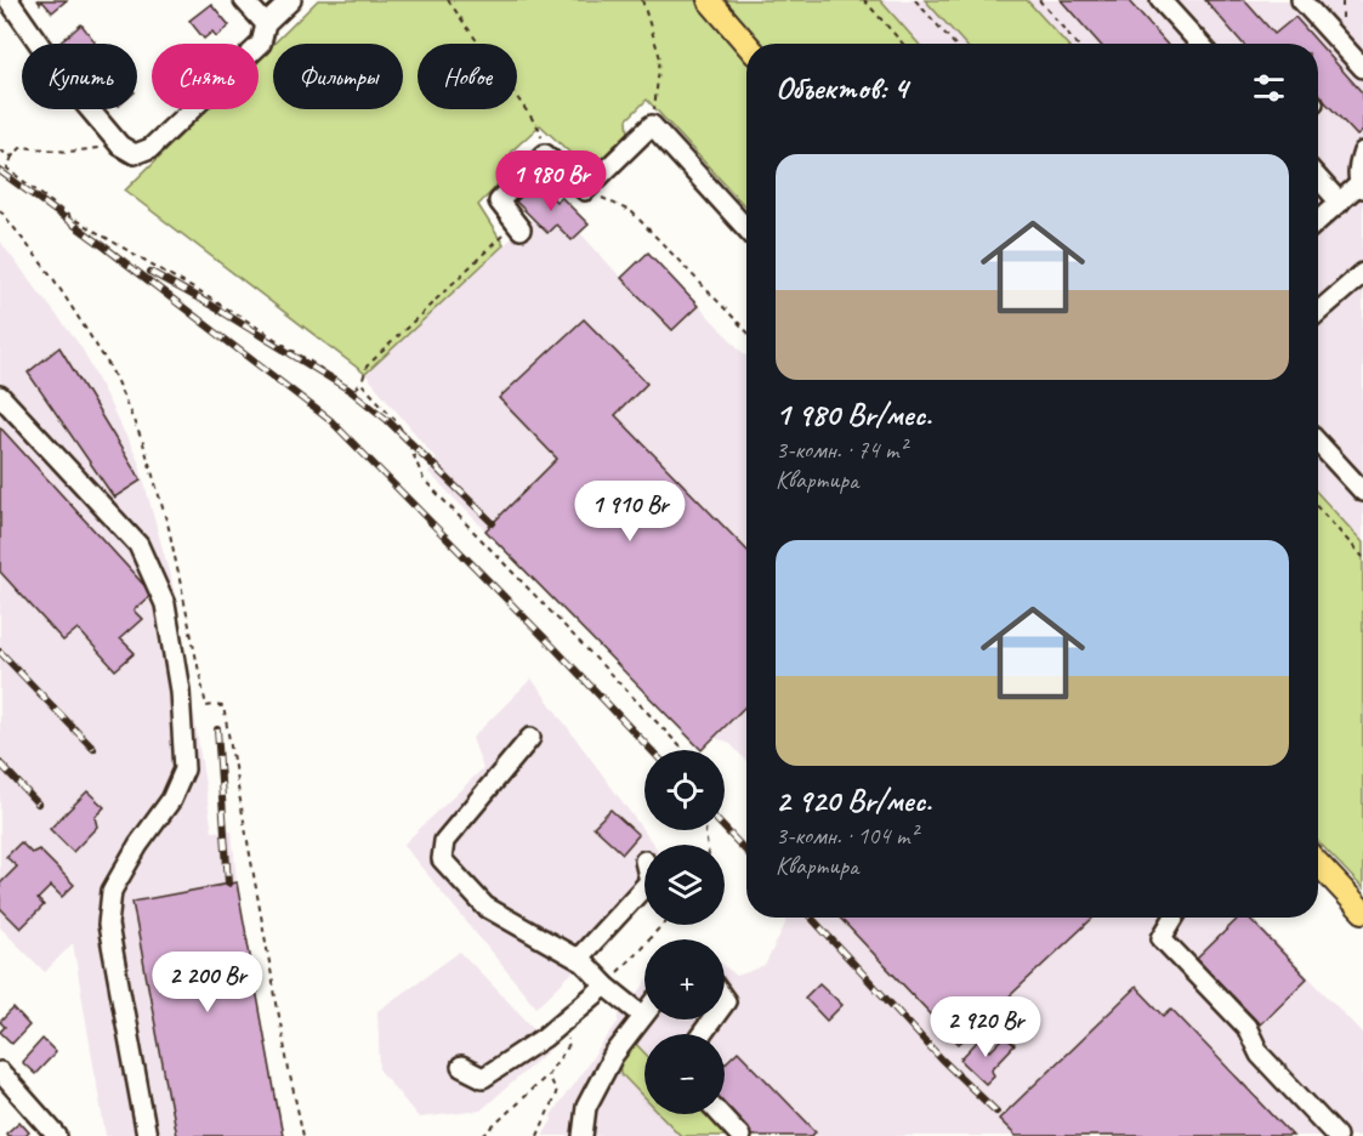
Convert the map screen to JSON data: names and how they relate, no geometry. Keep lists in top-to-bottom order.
{
  "page": {
    "chip": [
      "Купить",
      "Снять",
      "Фильтры",
      "Новое"
    ],
    "heading": "Объектов: 4",
    "list": [
      {
        "name": "1 980 Br/мес.",
        "note": "3-комн. · 74 m² · Квартира"
      },
      {
        "name": "2 920 Br/мес.",
        "note": "3-комн. · 104 m² · Квартира"
      }
    ],
    "price": [
      "1 980 Br",
      "1 910 Br",
      "2 200 Br",
      "2 920 Br"
    ],
    "map_buttons": ["+", "−"]
  }
}
